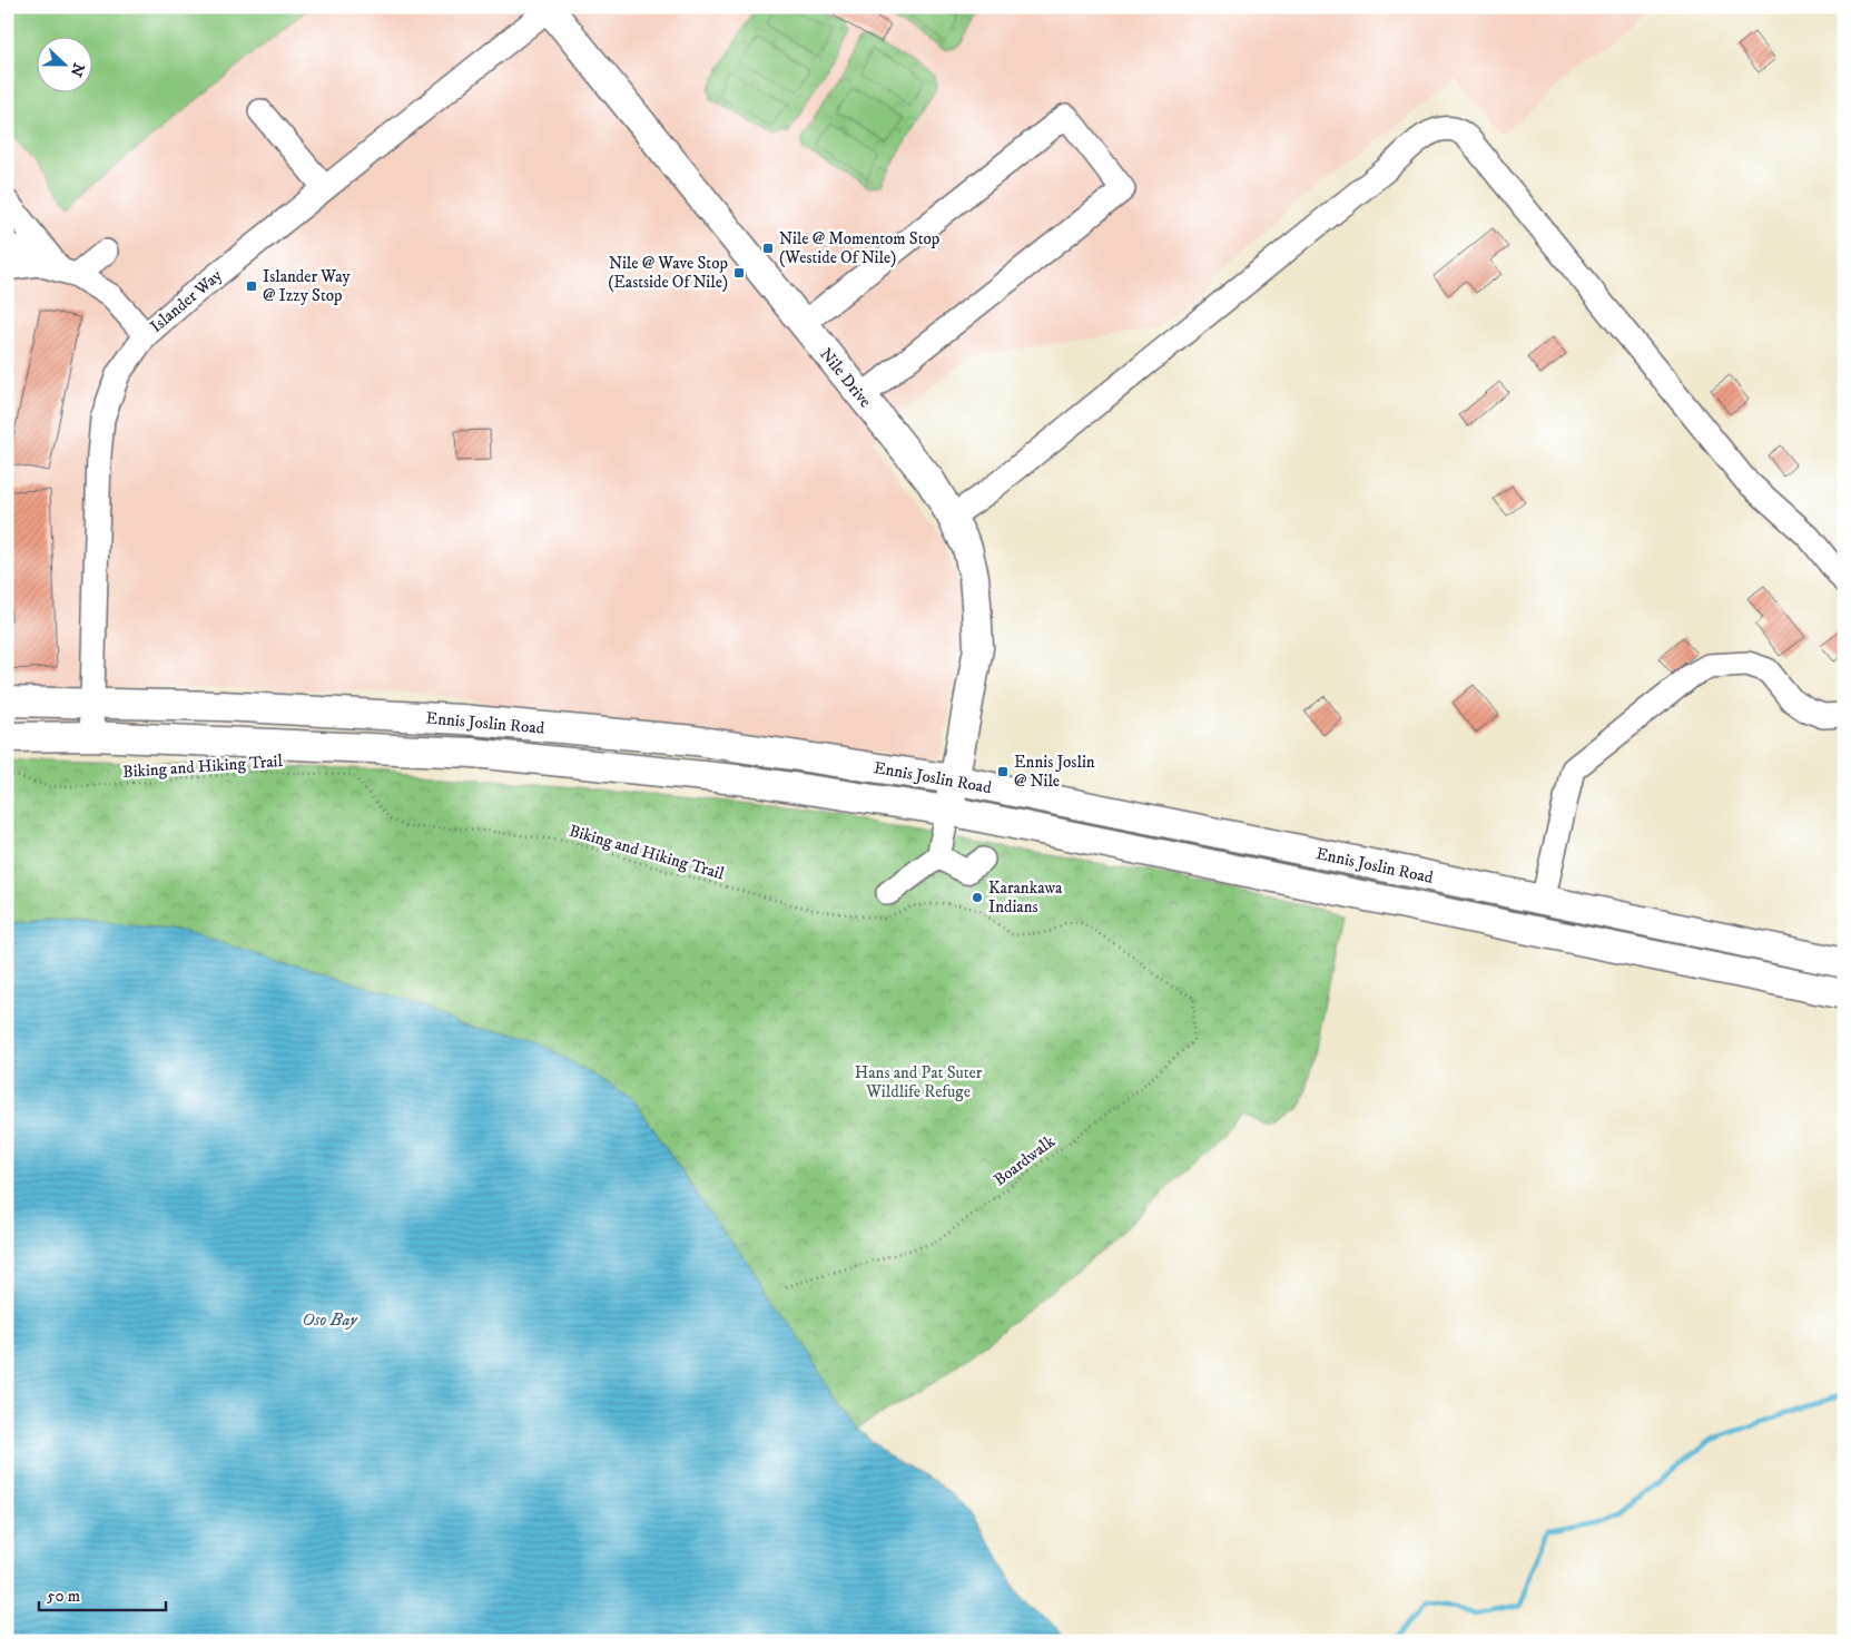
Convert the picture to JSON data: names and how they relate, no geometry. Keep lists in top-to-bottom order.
{
  "streets": {
    "main road": ["Nile Drive", "Ennis Joslin Road"],
    "street": ["Islander Way"],
    "path": ["Biking and Hiking Trail", "Boardwalk"]
  },
  "crossings": [
    ["Islander Way", "Nile Drive"],
    ["Islander Way", "Ennis Joslin Road"],
    ["Nile Drive", "Ennis Joslin Road"],
    ["Biking and Hiking Trail", "Boardwalk"]
  ],
  "water": ["Oso Bay"],
  "parks": ["Hans and Pat Suter Wildlife Refuge"],
  "places": {
    "transit": [
      "Nile @ Momentom Stop (Westide Of Nile)",
      "Nile @ Wave Stop (Eastside Of Nile)",
      "Islander Way @ Izzy Stop",
      "Ennis Joslin @ Nile"
    ],
    "other": ["Karankawa Indians"]
  },
  "scale_bar": "50 m",
  "north": "right"
}
